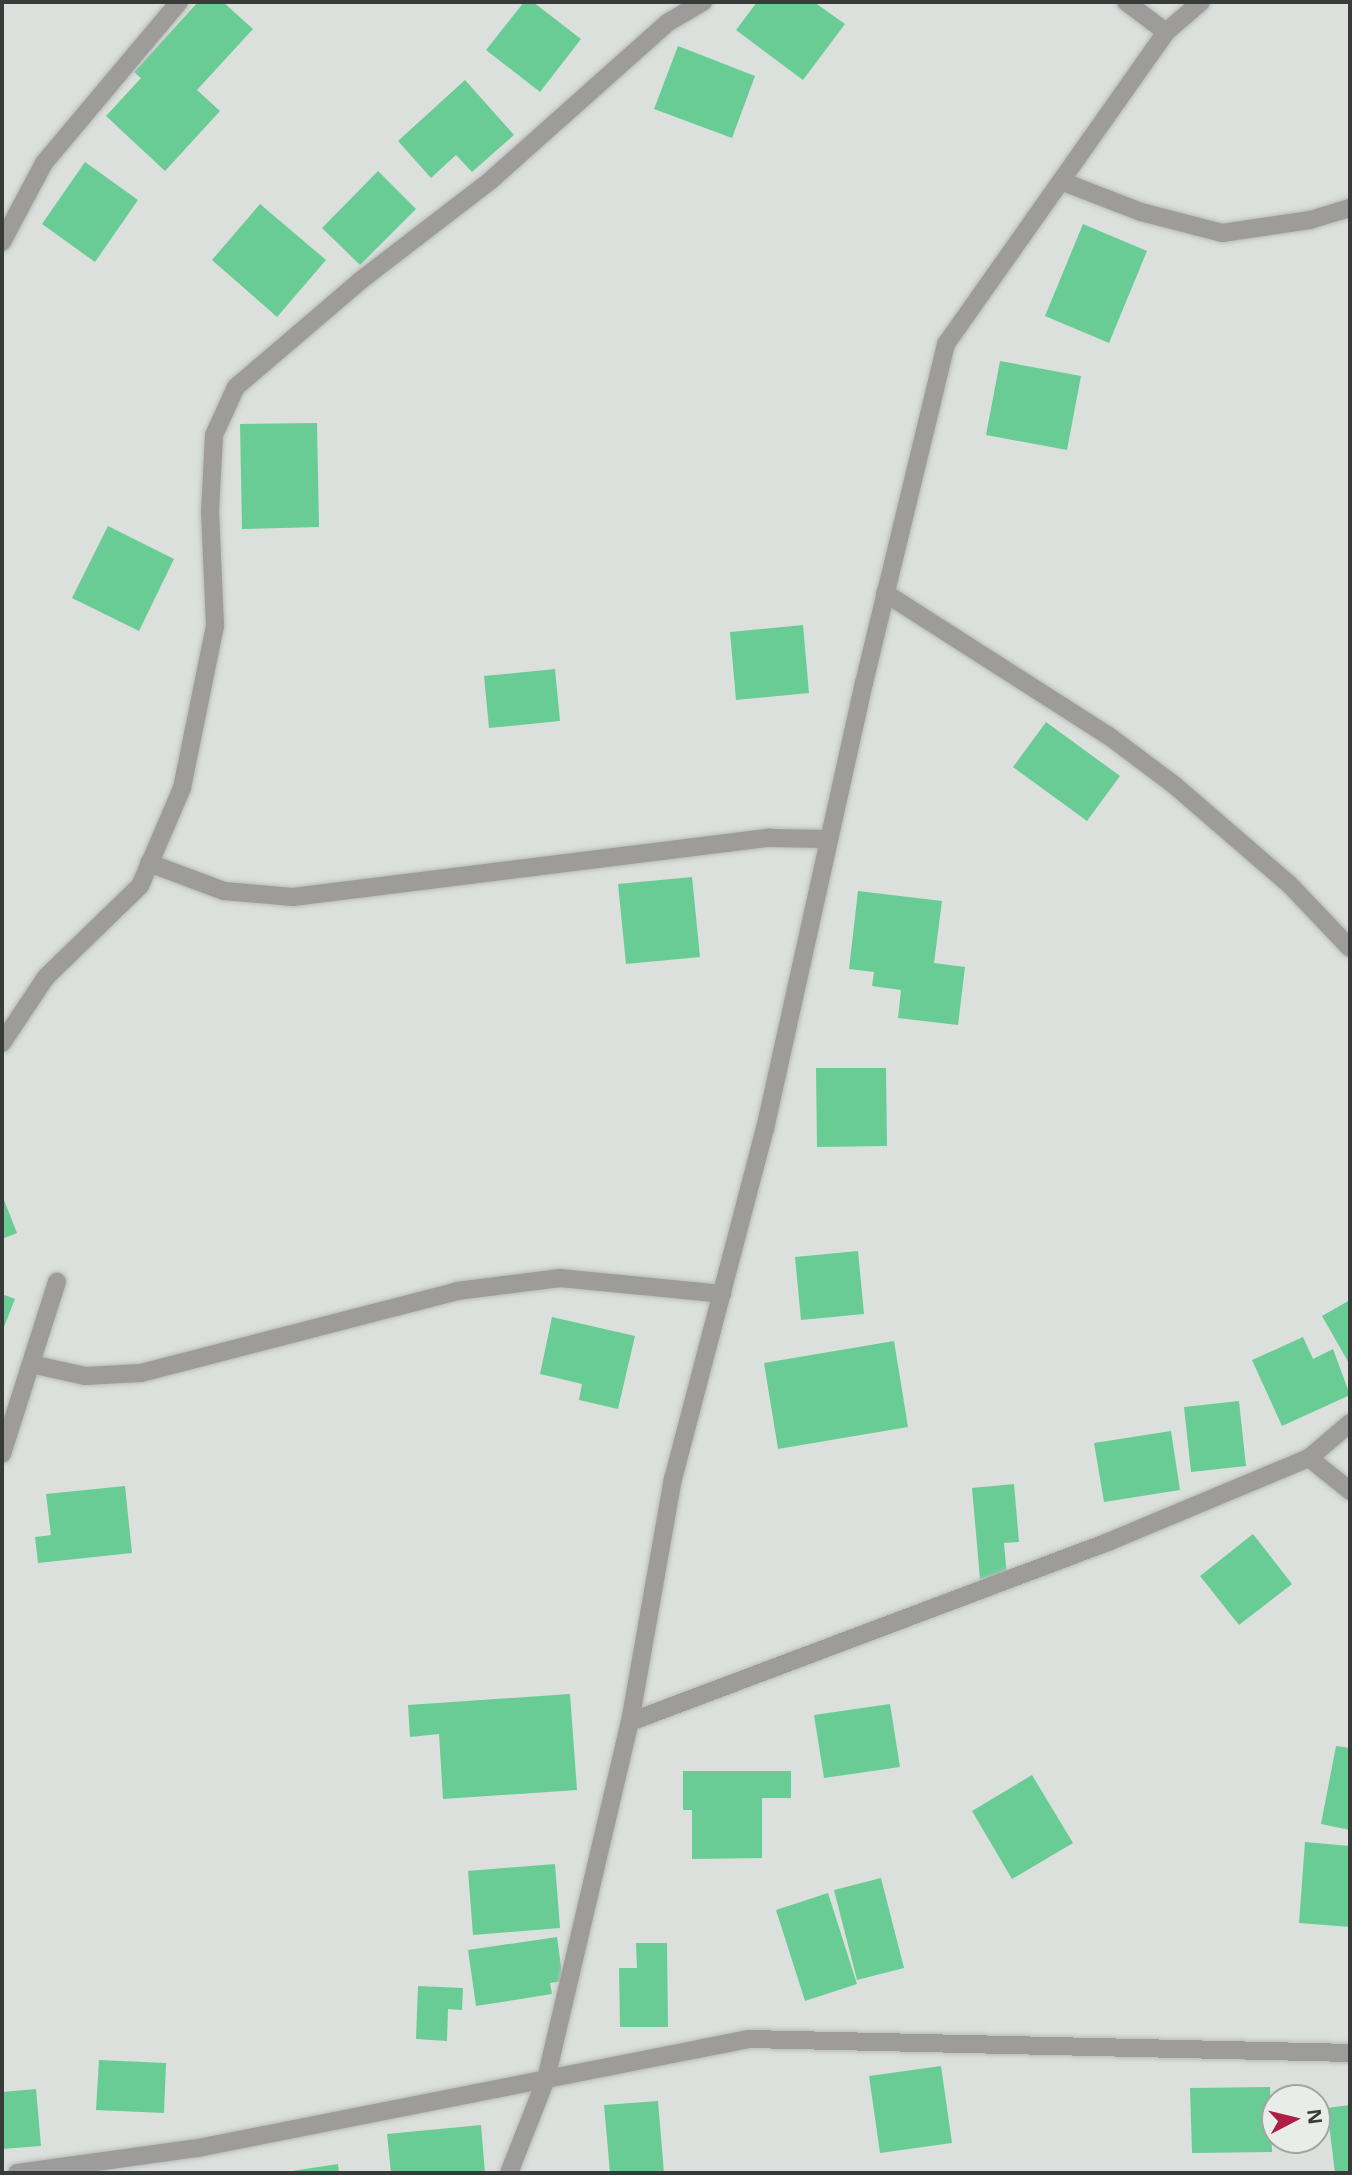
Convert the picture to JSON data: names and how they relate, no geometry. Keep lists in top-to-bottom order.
{
  "north": "right"
}
